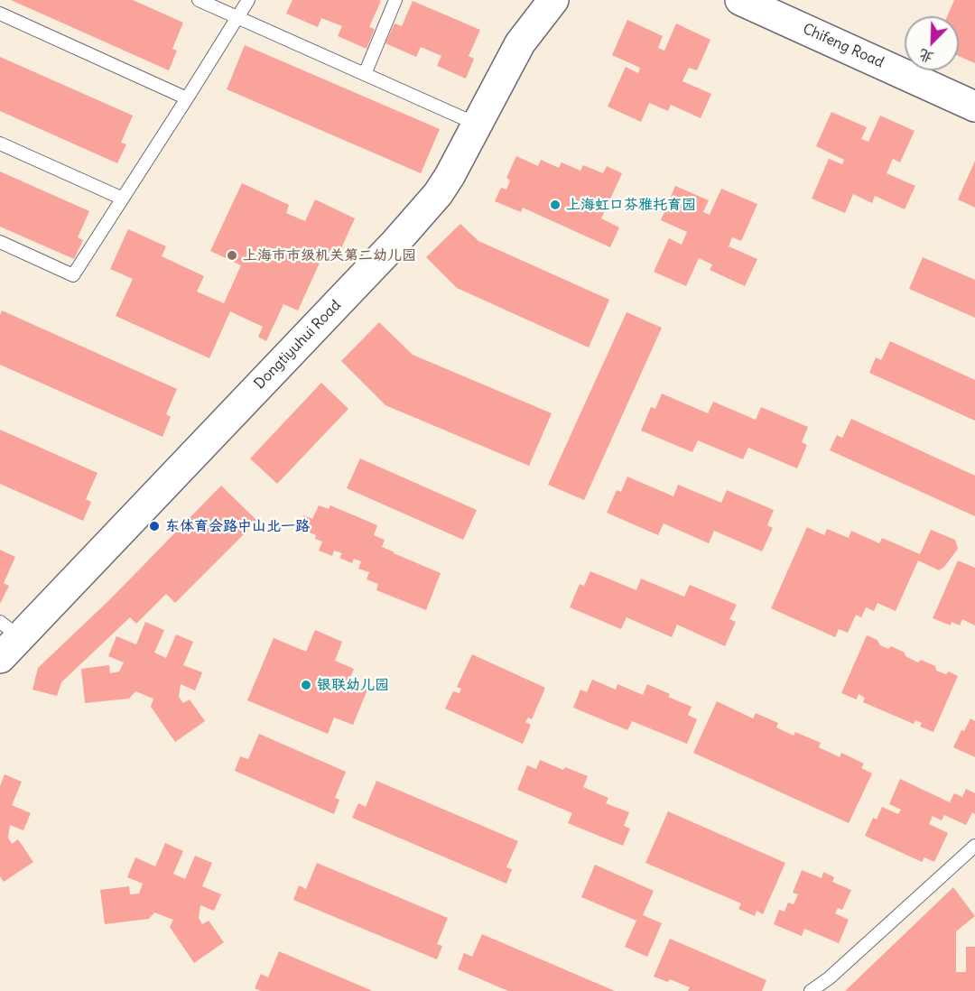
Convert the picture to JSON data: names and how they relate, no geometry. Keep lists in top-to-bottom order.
{
  "streets": {
    "street": ["Chifeng Road", "Dongtiyuhui Road"]
  },
  "places": [
    "上海虹口芬雅托育园",
    "上海市市级机关第二幼儿园",
    "东体育会路中山北一路",
    "银联幼儿园"
  ],
  "north": "bottom left"
}
